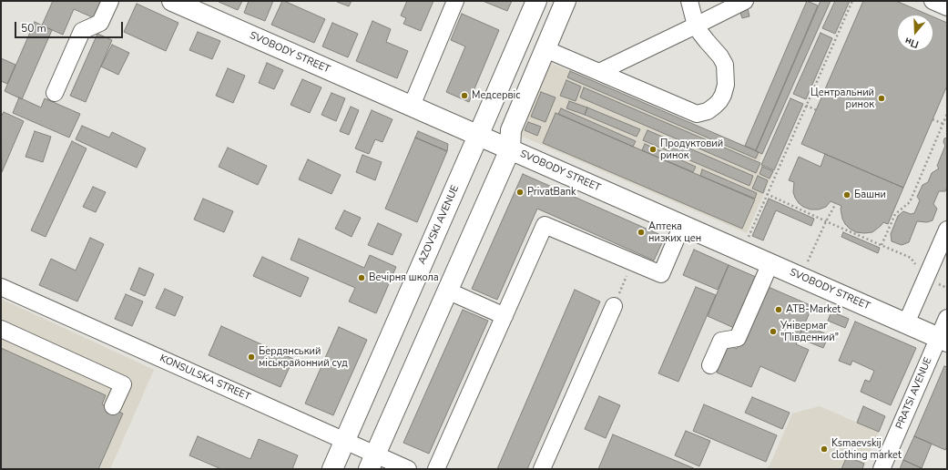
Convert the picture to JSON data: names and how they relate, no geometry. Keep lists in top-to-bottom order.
{
  "streets": {
    "main road": ["SVOBODY STREET", "AZOVSKI AVENUE"],
    "street": ["KONSULSKA STREET", "PRATSI AVENUE"]
  },
  "crossings": [
    ["SVOBODY STREET", "AZOVSKI AVENUE"],
    ["SVOBODY STREET", "PRATSI AVENUE"],
    ["AZOVSKI AVENUE", "KONSULSKA STREET"]
  ],
  "places": [
    "Медсервіс",
    "Центральний ринок",
    "Продуктовий ринок",
    "PrivatBank",
    "Башни",
    "Аптека низких цен",
    "Вечірня школа",
    "ATB-Market",
    "Універмаг \"Південний\"",
    "Бердянський міськрайонний суд",
    "Ksmaevskij clothing market"
  ],
  "scale_bar": "50 m",
  "north": "bottom"
}
